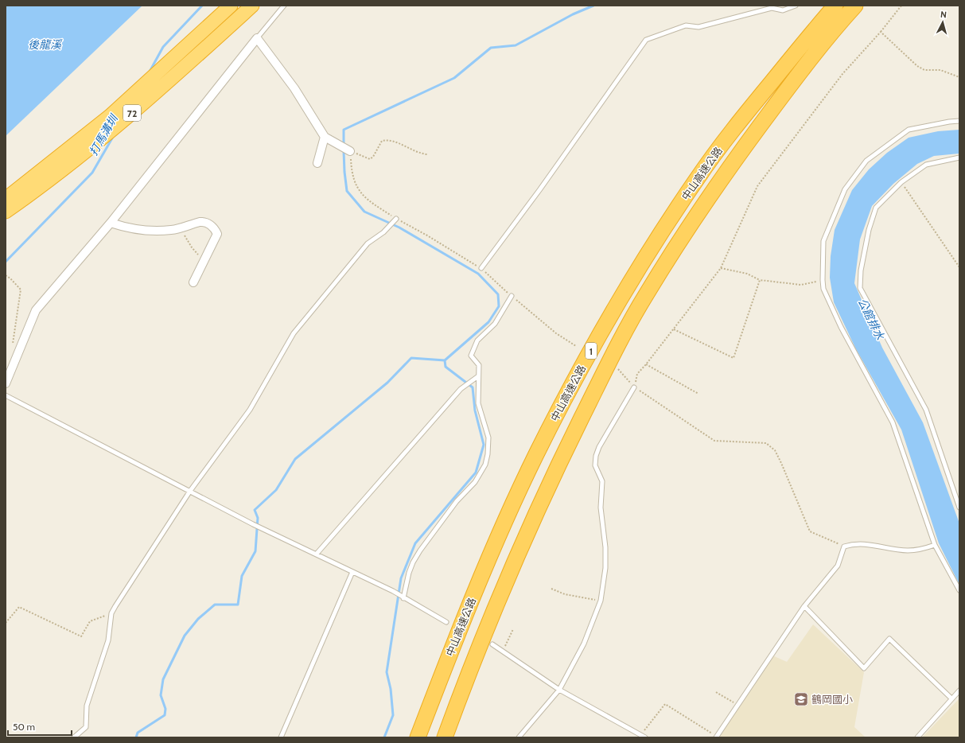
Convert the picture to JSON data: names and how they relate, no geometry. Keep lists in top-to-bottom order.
{
  "streets": {
    "highway": ["72", "中山高速公路", "1"]
  },
  "water": ["後龍溪", "打馬溝圳", "公館排水"],
  "places": {
    "school or university": ["鶴岡國小"]
  },
  "scale_bar": "50 m",
  "north": "top"
}
